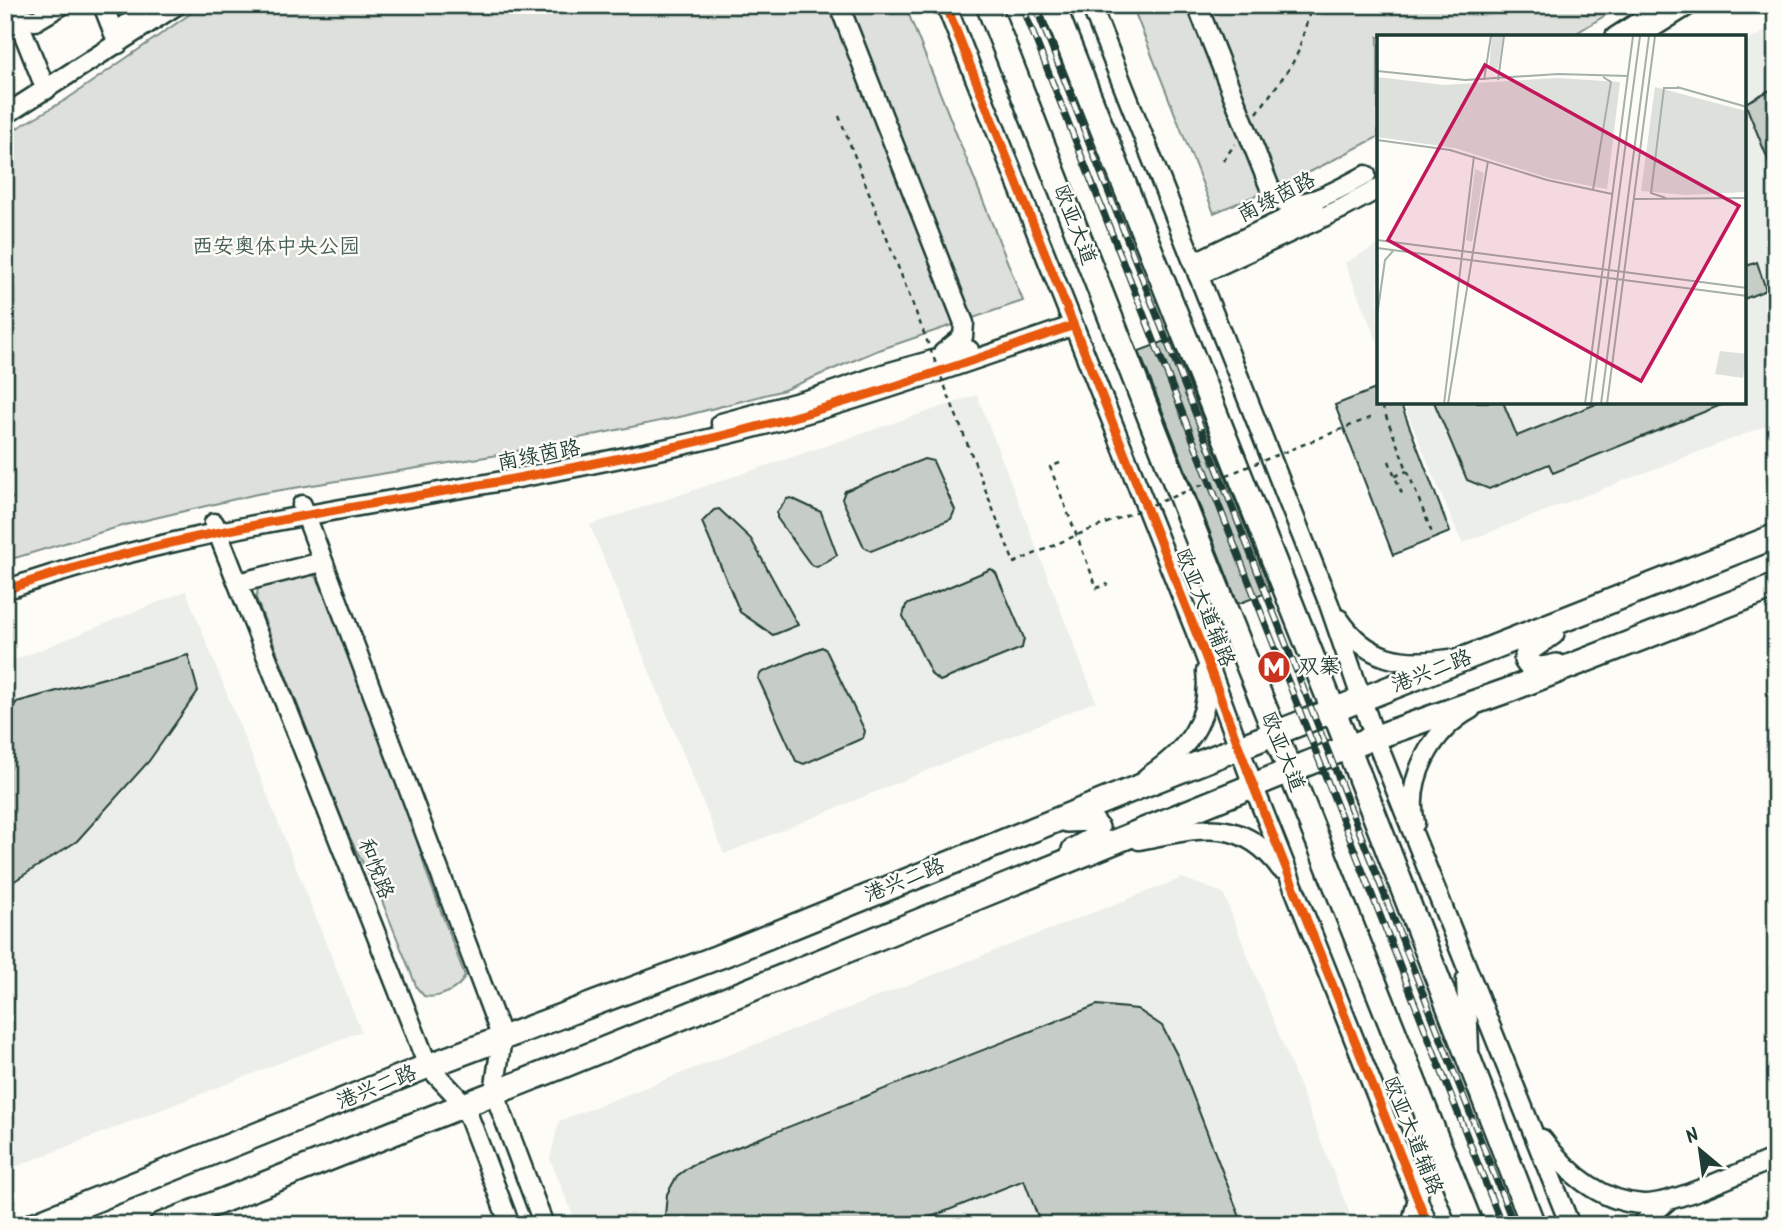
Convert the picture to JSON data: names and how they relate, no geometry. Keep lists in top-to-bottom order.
{
  "streets": {
    "main road": ["欧亚大道", "港兴二路"],
    "street": ["南绿茵路", "欧亚大道辅路", "和悦路"]
  },
  "crossings": [
    ["南绿茵路", "欧亚大道辅路"],
    ["南绿茵路", "和悦路"],
    ["欧亚大道", "港兴二路"],
    ["欧亚大道辅路", "港兴二路"],
    ["港兴二路", "和悦路"]
  ],
  "parks": ["西安奥体中央公园"],
  "places": {
    "metro station": ["双寨"]
  },
  "north": "top left"
}
